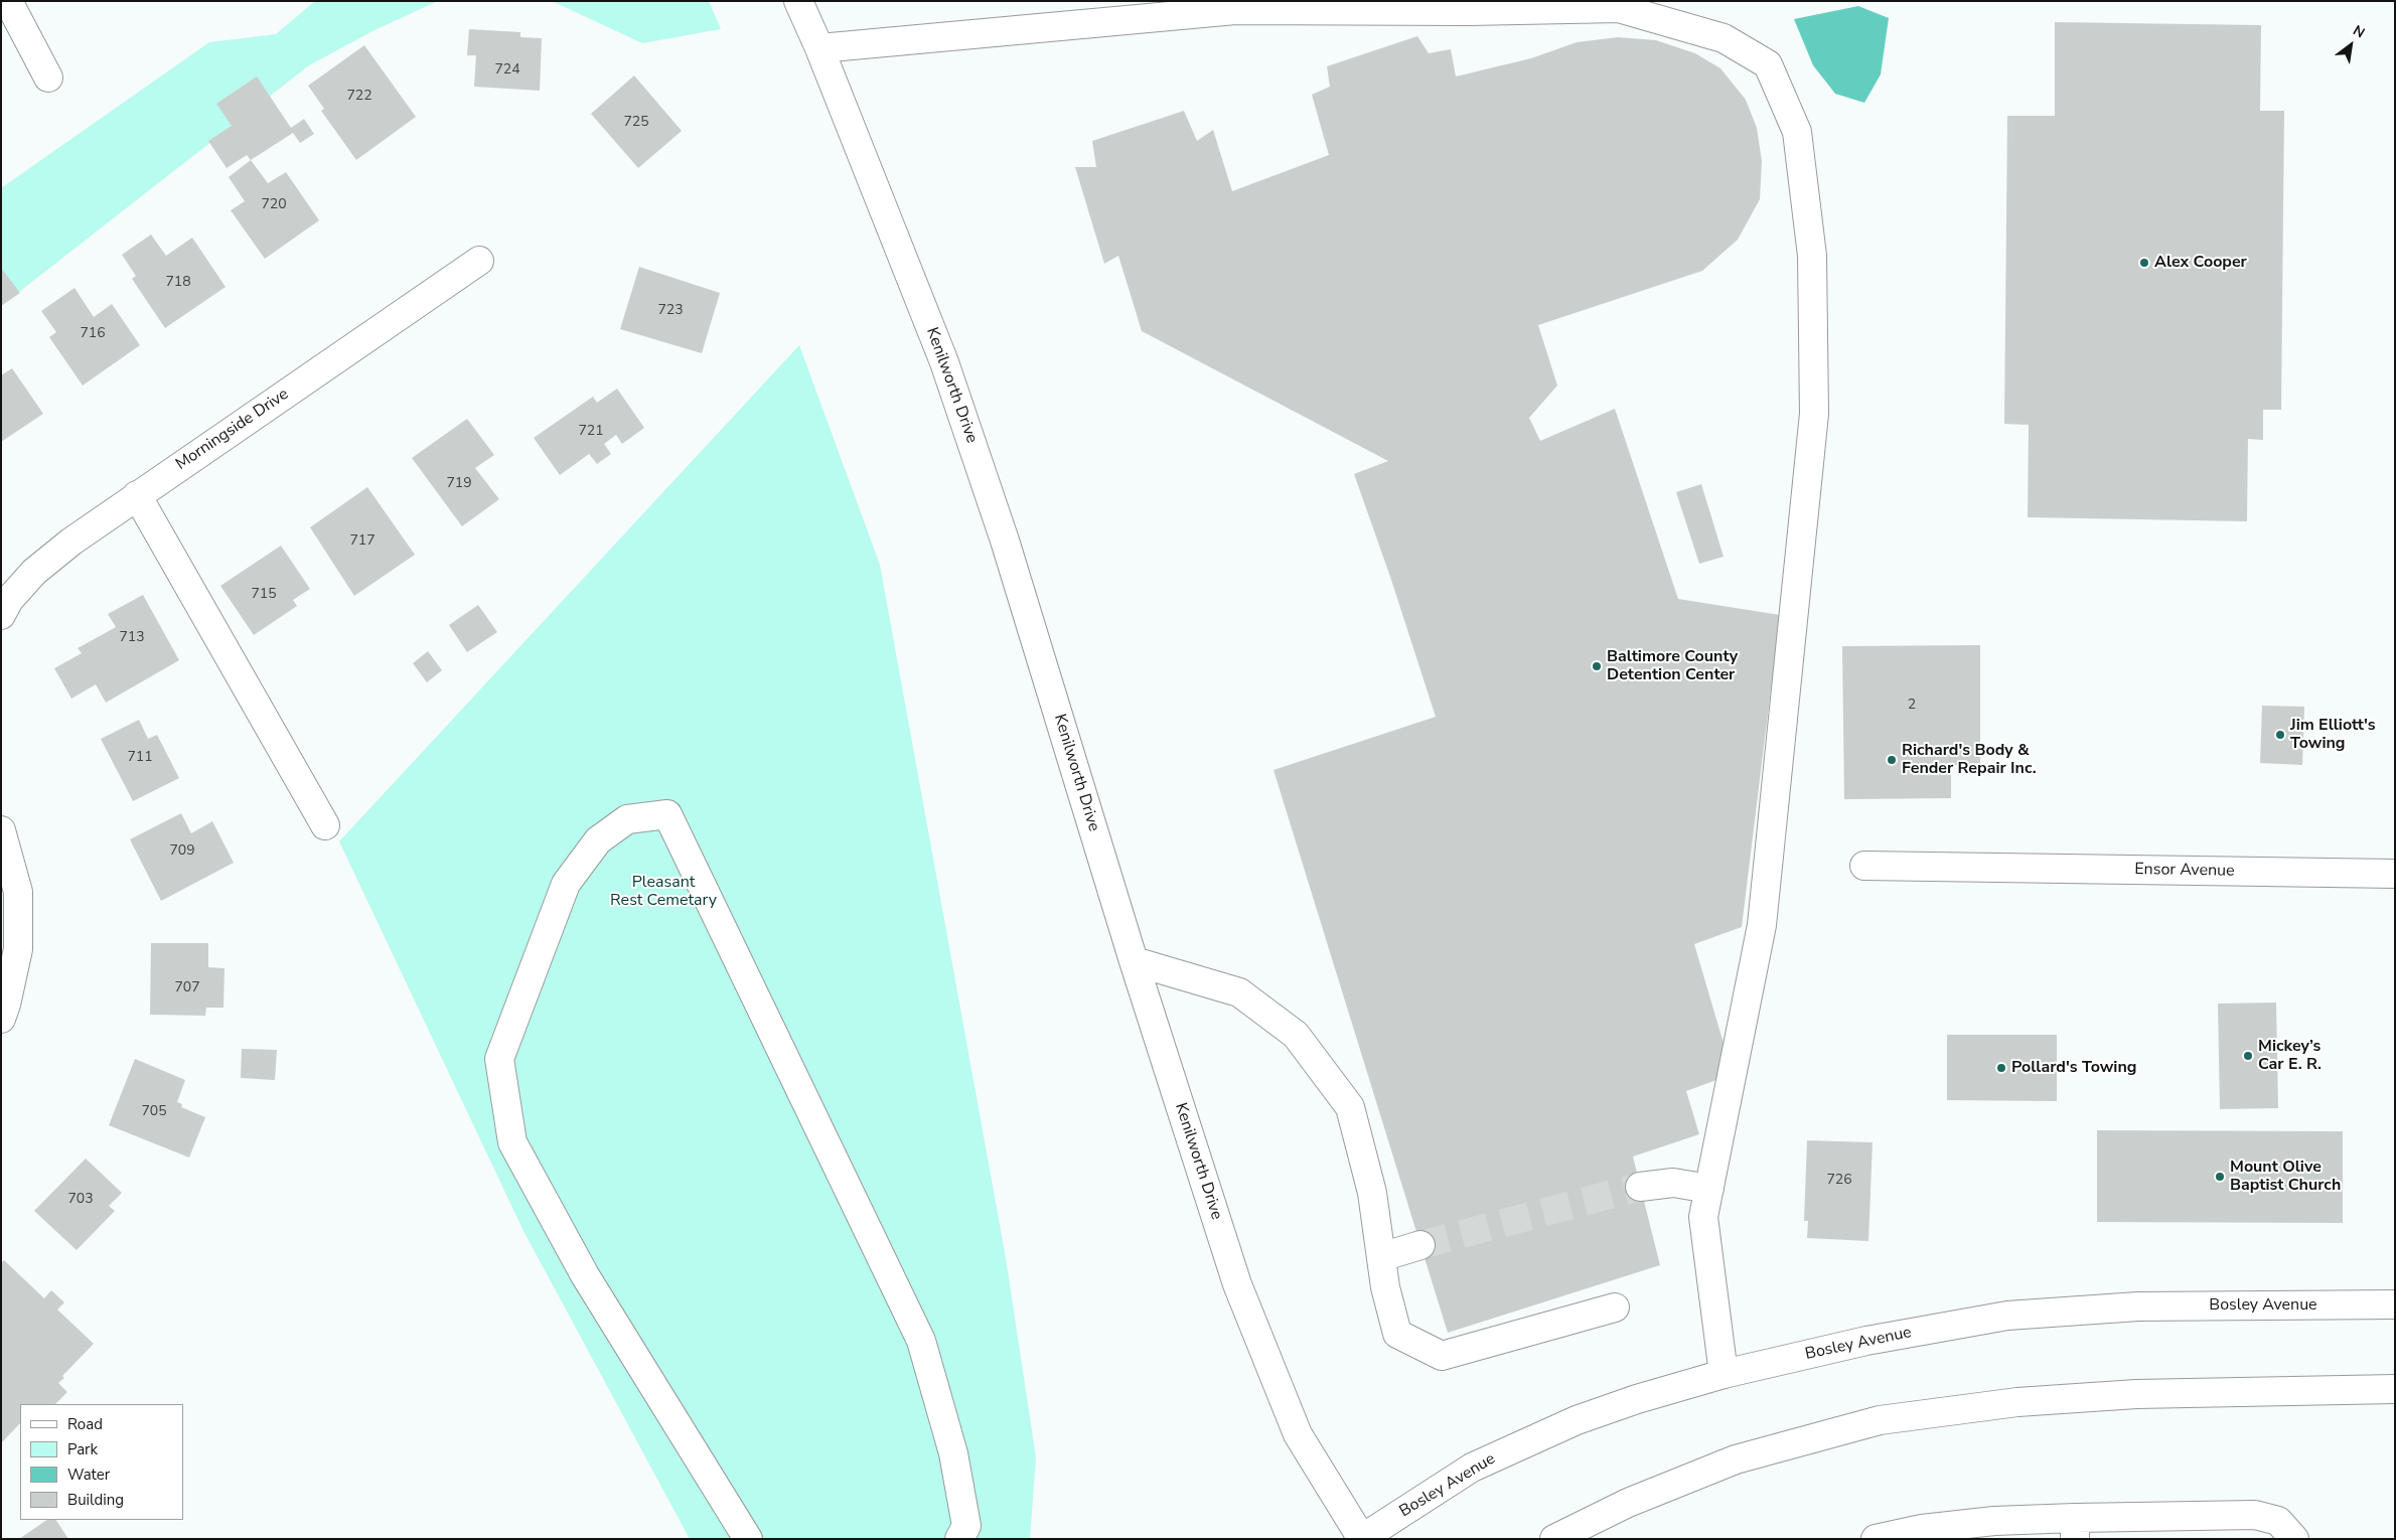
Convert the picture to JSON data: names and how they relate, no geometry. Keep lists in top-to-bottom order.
{
  "streets": {
    "street": [
      "Kenilworth Drive",
      "Morningside Drive",
      "Ensor Avenue",
      "Bosley Avenue"
    ]
  },
  "crossings": [
    ["Kenilworth Drive", "Bosley Avenue"]
  ],
  "parks": ["Pleasant Rest Cemetary"],
  "places": [
    "Alex Cooper",
    "Baltimore County Detention Center",
    "Jim Elliott's Towing",
    "Richard's Body & Fender Repair Inc.",
    "Mickey’s Car E. R.",
    "Pollard's Towing",
    "Mount Olive Baptist Church"
  ],
  "house_numbers": [
    "724",
    "722",
    "725",
    "720",
    "718",
    "723",
    "716",
    "721",
    "719",
    "717",
    "715",
    "713",
    "2",
    "711",
    "709",
    "707",
    "705",
    "726",
    "703"
  ],
  "legend": [
    "Road",
    "Park",
    "Water",
    "Building"
  ],
  "north": "top right"
}
